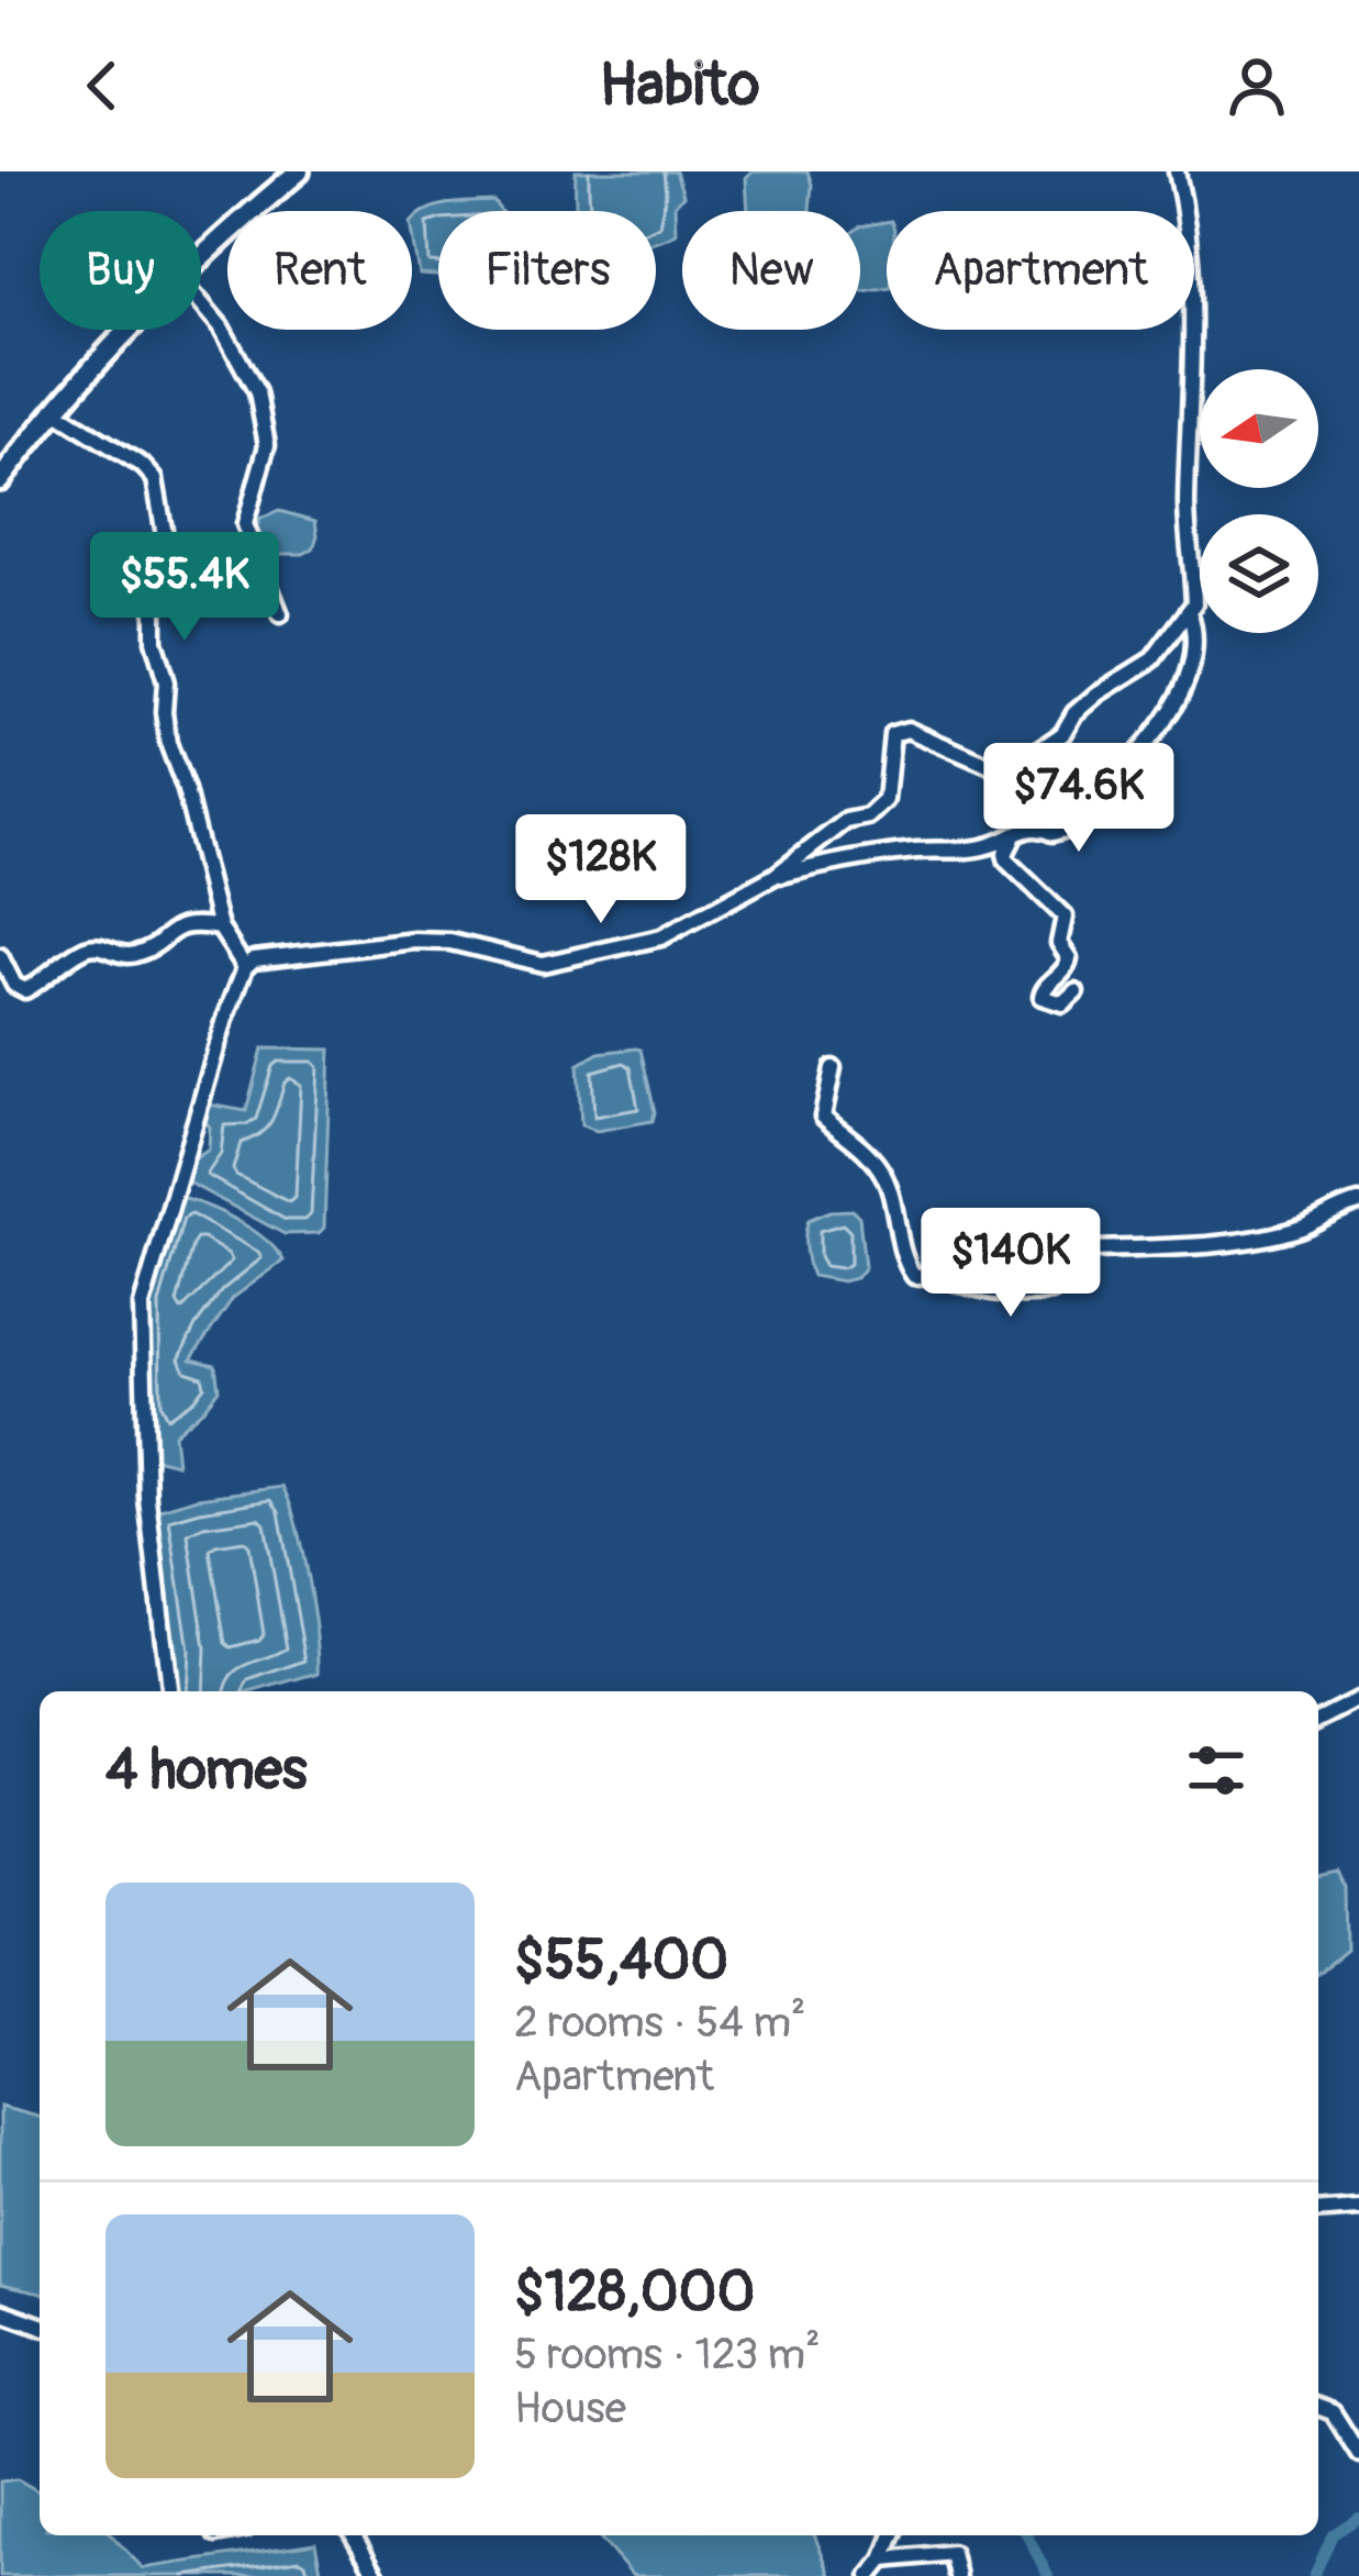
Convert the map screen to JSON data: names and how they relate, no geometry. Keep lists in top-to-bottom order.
{
  "north": "left",
  "page": {
    "header": "Habito",
    "chip": [
      "Buy",
      "Rent",
      "Filters",
      "New",
      "Apartment"
    ],
    "price": [
      "$55.4K",
      "$74.6K",
      "$128K",
      "$140K"
    ],
    "heading": "4 homes",
    "list": [
      {
        "name": "$55,400",
        "note": "2 rooms · 54 m² · Apartment"
      },
      {
        "name": "$128,000",
        "note": "5 rooms · 123 m² · House"
      }
    ]
  }
}
